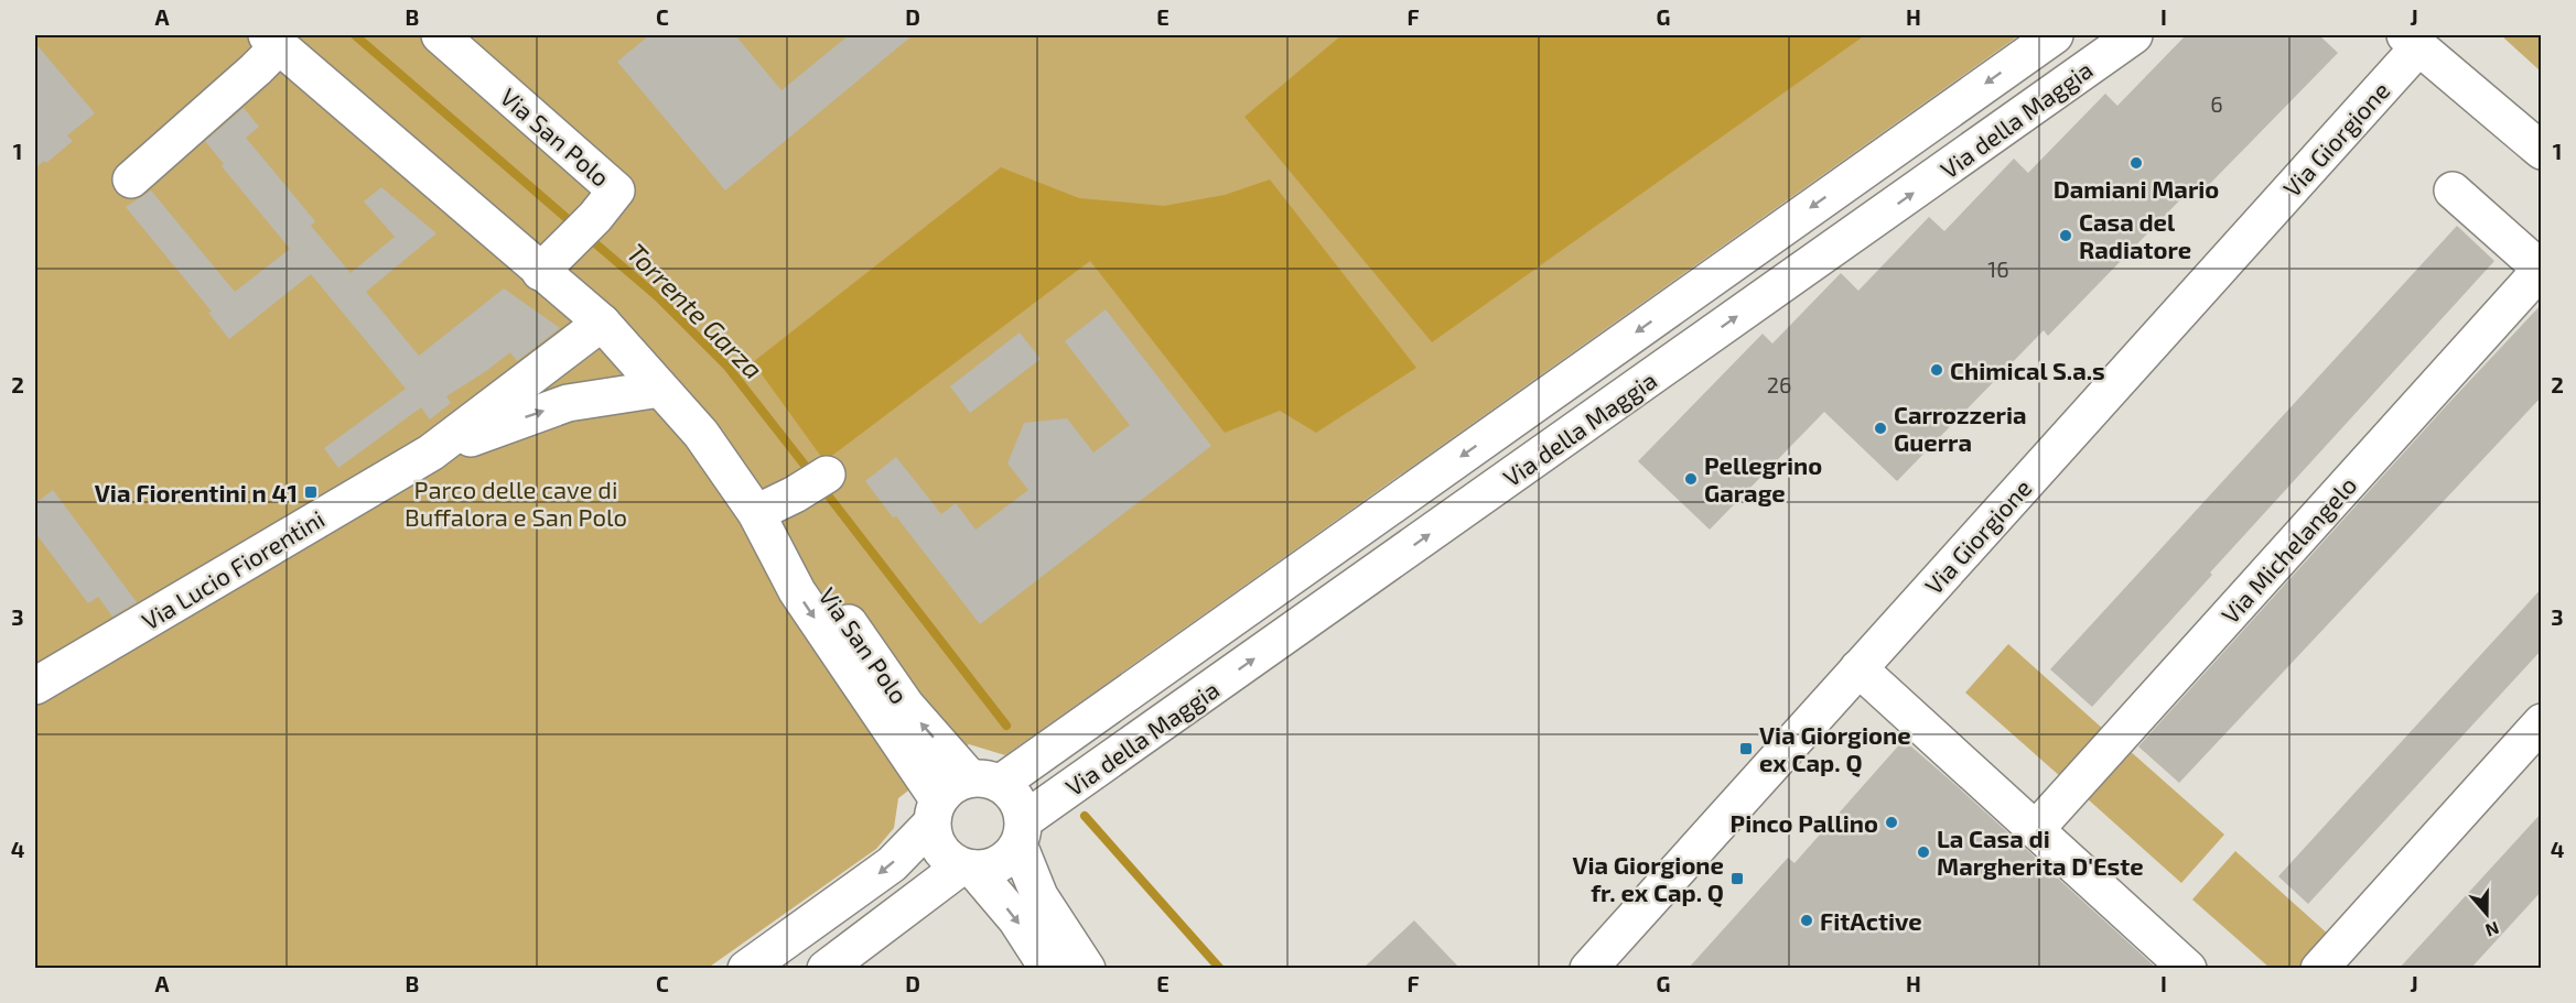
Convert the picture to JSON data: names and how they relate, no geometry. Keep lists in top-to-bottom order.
{
  "streets": {
    "street": [
      "Via della Maggia",
      "Via San Polo",
      "Via Giorgione",
      "Via Michelangelo",
      "Via Lucio Fiorentini"
    ]
  },
  "crossings": [
    ["Via della Maggia", "Via San Polo"],
    ["Via San Polo", "Via Lucio Fiorentini"]
  ],
  "water": ["Torrente Garza"],
  "parks": ["Parco delle cave di Buffalora e San Polo"],
  "places": {
    "other": [
      "Damiani Mario",
      "Casa del Radiatore",
      "Chimical S.a.s",
      "Carrozzeria Guerra",
      "Pellegrino Garage",
      "Pinco Pallino",
      "La Casa di Margherita D'Este",
      "FitActive"
    ],
    "transit": ["Via Fiorentini n 41", "Via Giorgione ex Cap. Q", "Via Giorgione fr. ex Cap. Q"]
  },
  "house_numbers": ["6", "16", "26"],
  "north": "bottom",
  "grid": {
    "columns": [
      "A",
      "B",
      "C",
      "D",
      "E",
      "F",
      "G",
      "H",
      "I",
      "J"
    ],
    "rows": [
      "1",
      "2",
      "3",
      "4"
    ]
  }
}
